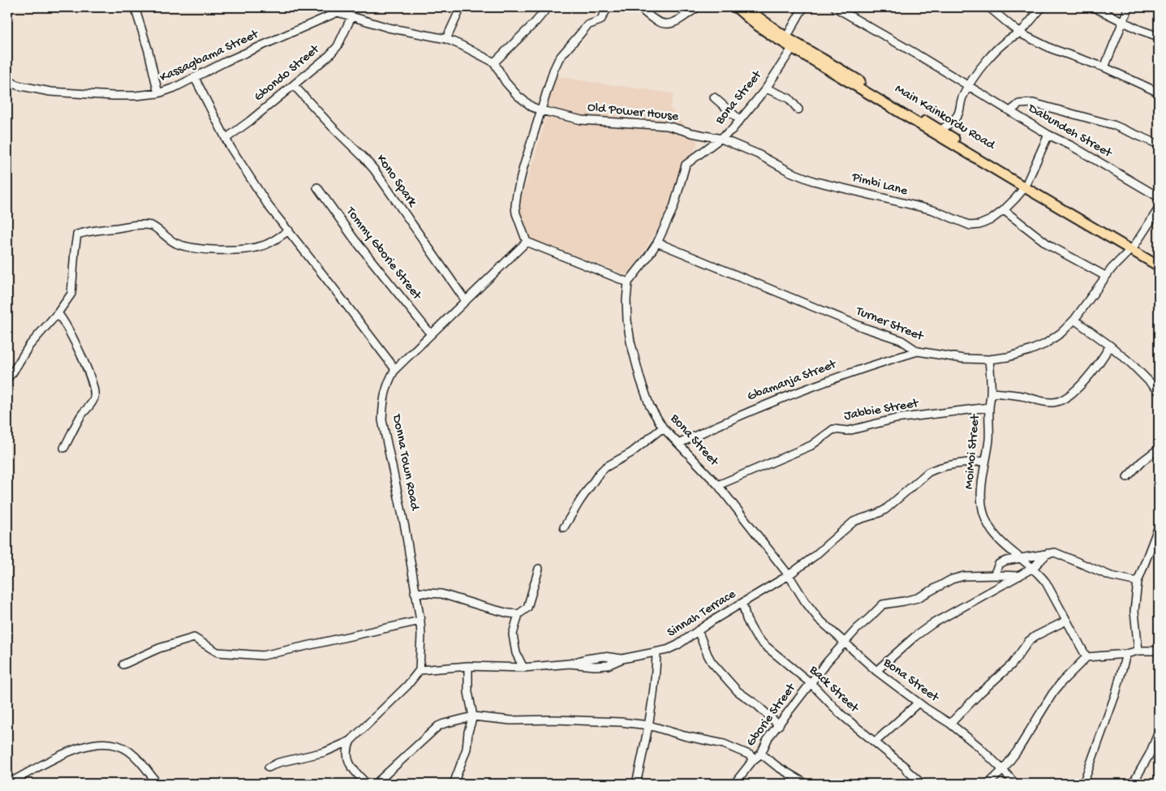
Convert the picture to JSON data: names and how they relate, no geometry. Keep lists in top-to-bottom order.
{
  "streets": {
    "main road": ["Main Kainkordu Road"],
    "street": [
      "Kassagbama Street",
      "Gbondo Street",
      "Bona Street",
      "Old Power House",
      "Dabundeh Street",
      "Kono Spark",
      "Pimbi Lane",
      "Tommy Gborie Street",
      "Turner Street",
      "Gbamanja Street",
      "Jabbie Street",
      "MoiMoi Street",
      "Donna Town Road",
      "Sinnah Terrace",
      "Back Street",
      "Gborie Street"
    ]
  },
  "crossings": [
    ["Gbondo Street", "Kono Spark"],
    ["Bona Street", "Old Power House"],
    ["Bona Street", "Main Kainkordu Road"],
    ["Bona Street", "Pimbi Lane"],
    ["Bona Street", "Turner Street"],
    ["Bona Street", "Gbamanja Street"],
    ["Bona Street", "Jabbie Street"],
    ["Bona Street", "Sinnah Terrace"],
    ["Bona Street", "Gborie Street"],
    ["Old Power House", "Pimbi Lane"],
    ["Main Kainkordu Road", "Pimbi Lane"],
    ["Main Kainkordu Road", "Turner Street"],
    ["Dabundeh Street", "Pimbi Lane"],
    ["Kono Spark", "Donna Town Road"],
    ["Tommy Gborie Street", "Donna Town Road"],
    ["Turner Street", "Gbamanja Street"],
    ["Turner Street", "MoiMoi Street"],
    ["Jabbie Street", "MoiMoi Street"],
    ["MoiMoi Street", "Sinnah Terrace"],
    ["Donna Town Road", "Sinnah Terrace"],
    ["Sinnah Terrace", "Back Street"],
    ["Back Street", "Gborie Street"]
  ]
}
